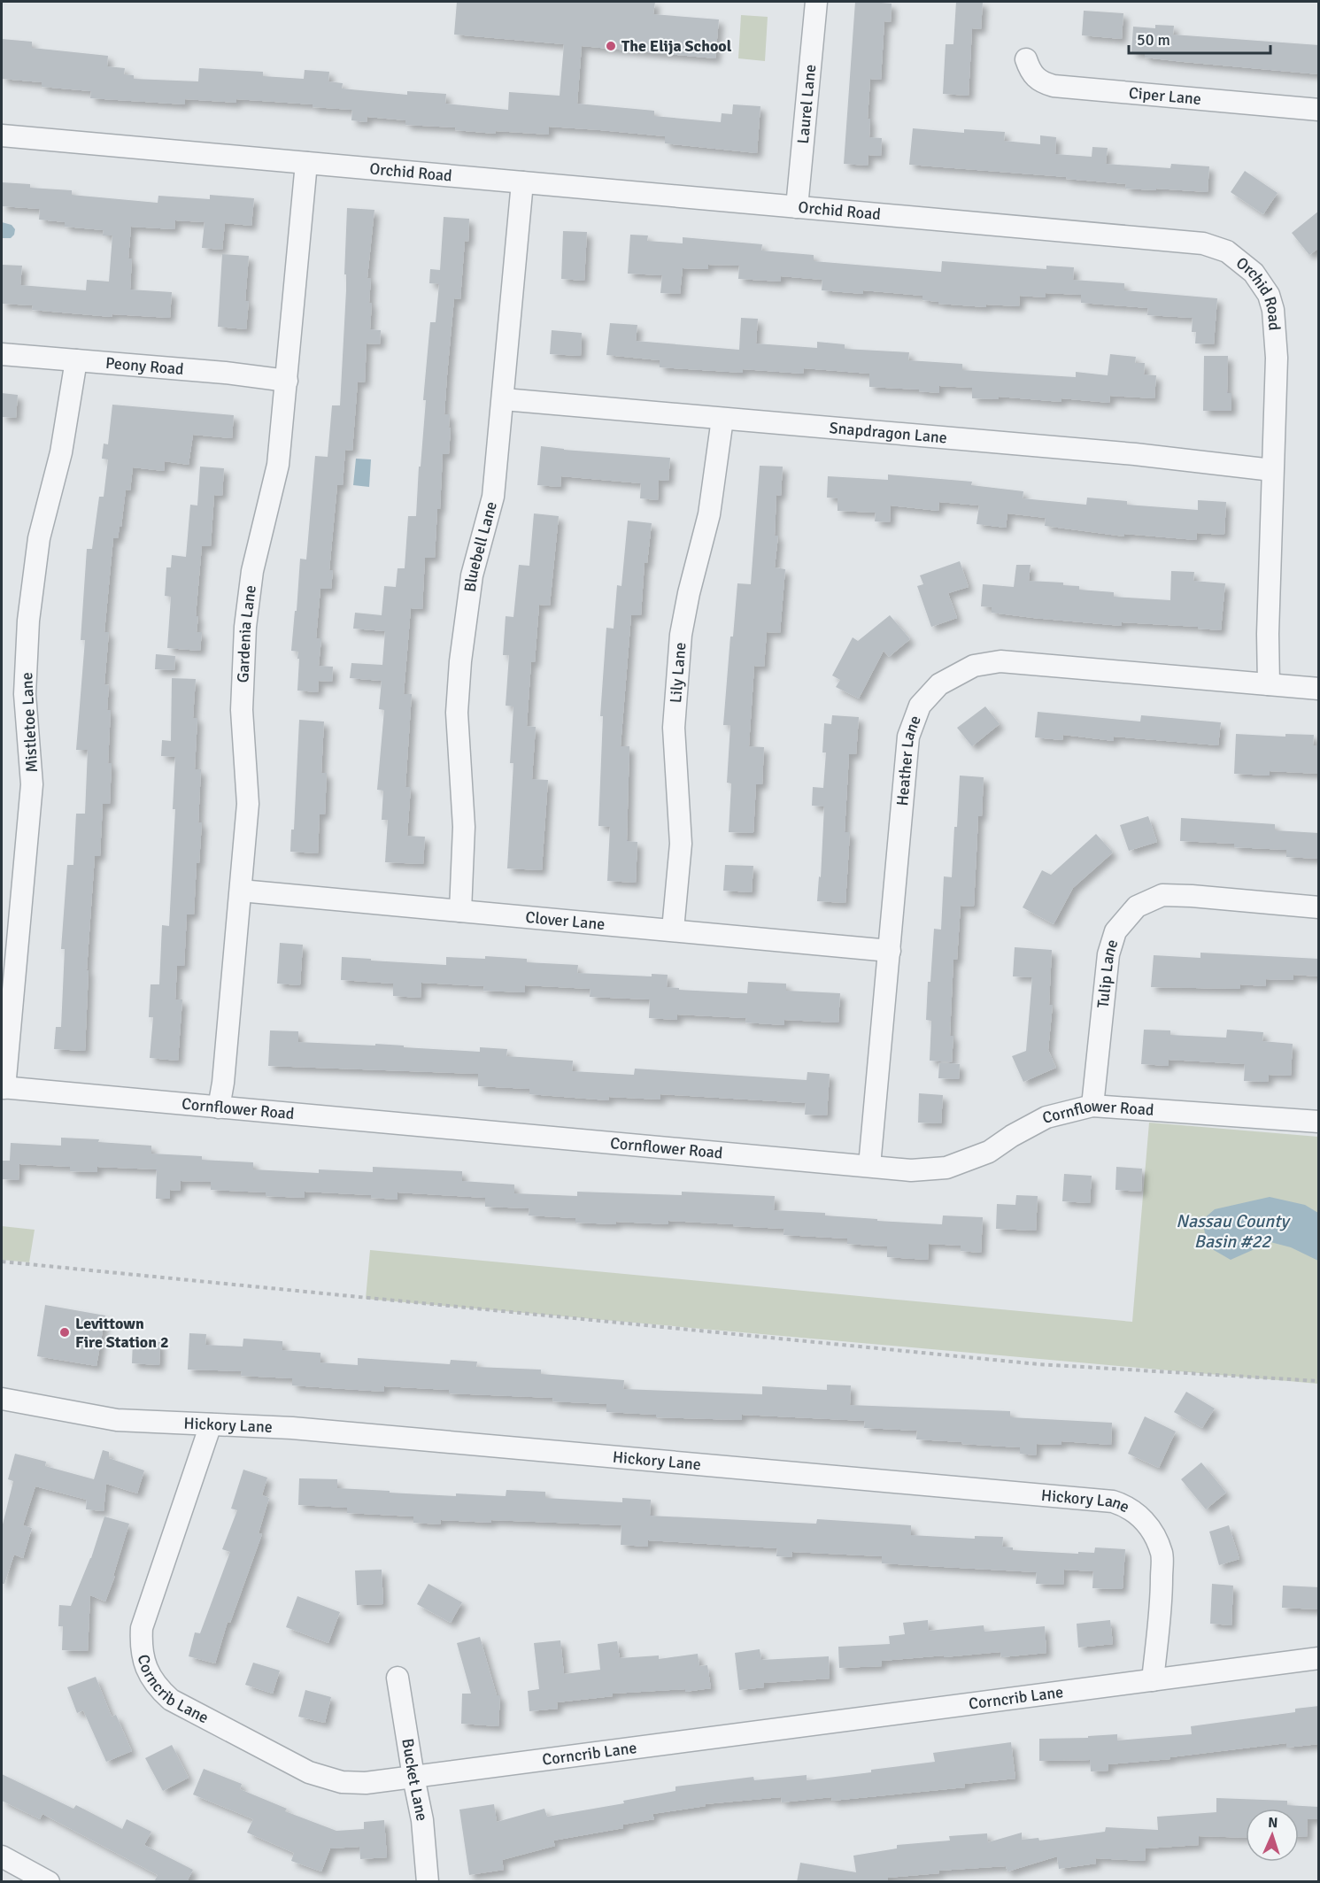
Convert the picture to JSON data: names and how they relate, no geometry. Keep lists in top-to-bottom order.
{
  "streets": {
    "street": [
      "Ciper Lane",
      "Laurel Lane",
      "Orchid Road",
      "Peony Road",
      "Snapdragon Lane",
      "Bluebell Lane",
      "Gardenia Lane",
      "Lily Lane",
      "Mistletoe Lane",
      "Heather Lane",
      "Clover Lane",
      "Tulip Lane",
      "Cornflower Road",
      "Hickory Lane",
      "Corncrib Lane",
      "Bucket Lane"
    ]
  },
  "crossings": [
    ["Laurel Lane", "Orchid Road"],
    ["Orchid Road", "Snapdragon Lane"],
    ["Orchid Road", "Bluebell Lane"],
    ["Orchid Road", "Gardenia Lane"],
    ["Orchid Road", "Heather Lane"],
    ["Peony Road", "Gardenia Lane"],
    ["Peony Road", "Mistletoe Lane"],
    ["Snapdragon Lane", "Bluebell Lane"],
    ["Snapdragon Lane", "Lily Lane"],
    ["Bluebell Lane", "Clover Lane"],
    ["Gardenia Lane", "Clover Lane"],
    ["Gardenia Lane", "Cornflower Road"],
    ["Lily Lane", "Clover Lane"],
    ["Mistletoe Lane", "Cornflower Road"],
    ["Heather Lane", "Clover Lane"],
    ["Heather Lane", "Cornflower Road"],
    ["Tulip Lane", "Cornflower Road"],
    ["Hickory Lane", "Corncrib Lane"],
    ["Corncrib Lane", "Bucket Lane"]
  ],
  "water": ["Nassau County Basin #22"],
  "places": ["The Elija School", "Levittown Fire Station 2"],
  "scale_bar": "50 m",
  "north": "top"
}
